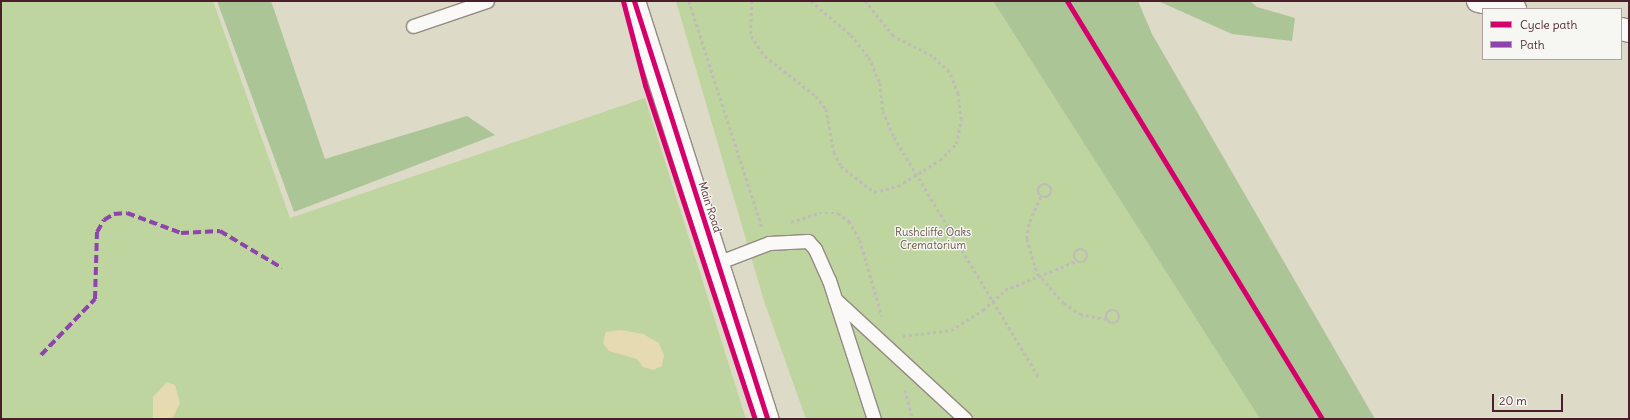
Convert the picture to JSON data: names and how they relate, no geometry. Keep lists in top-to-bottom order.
{
  "streets": {
    "street": ["Main Road"]
  },
  "parks": ["Rushcliffe Oaks Crematorium"],
  "legend": ["Cycle path", "Path"],
  "scale_bar": "20 m"
}
